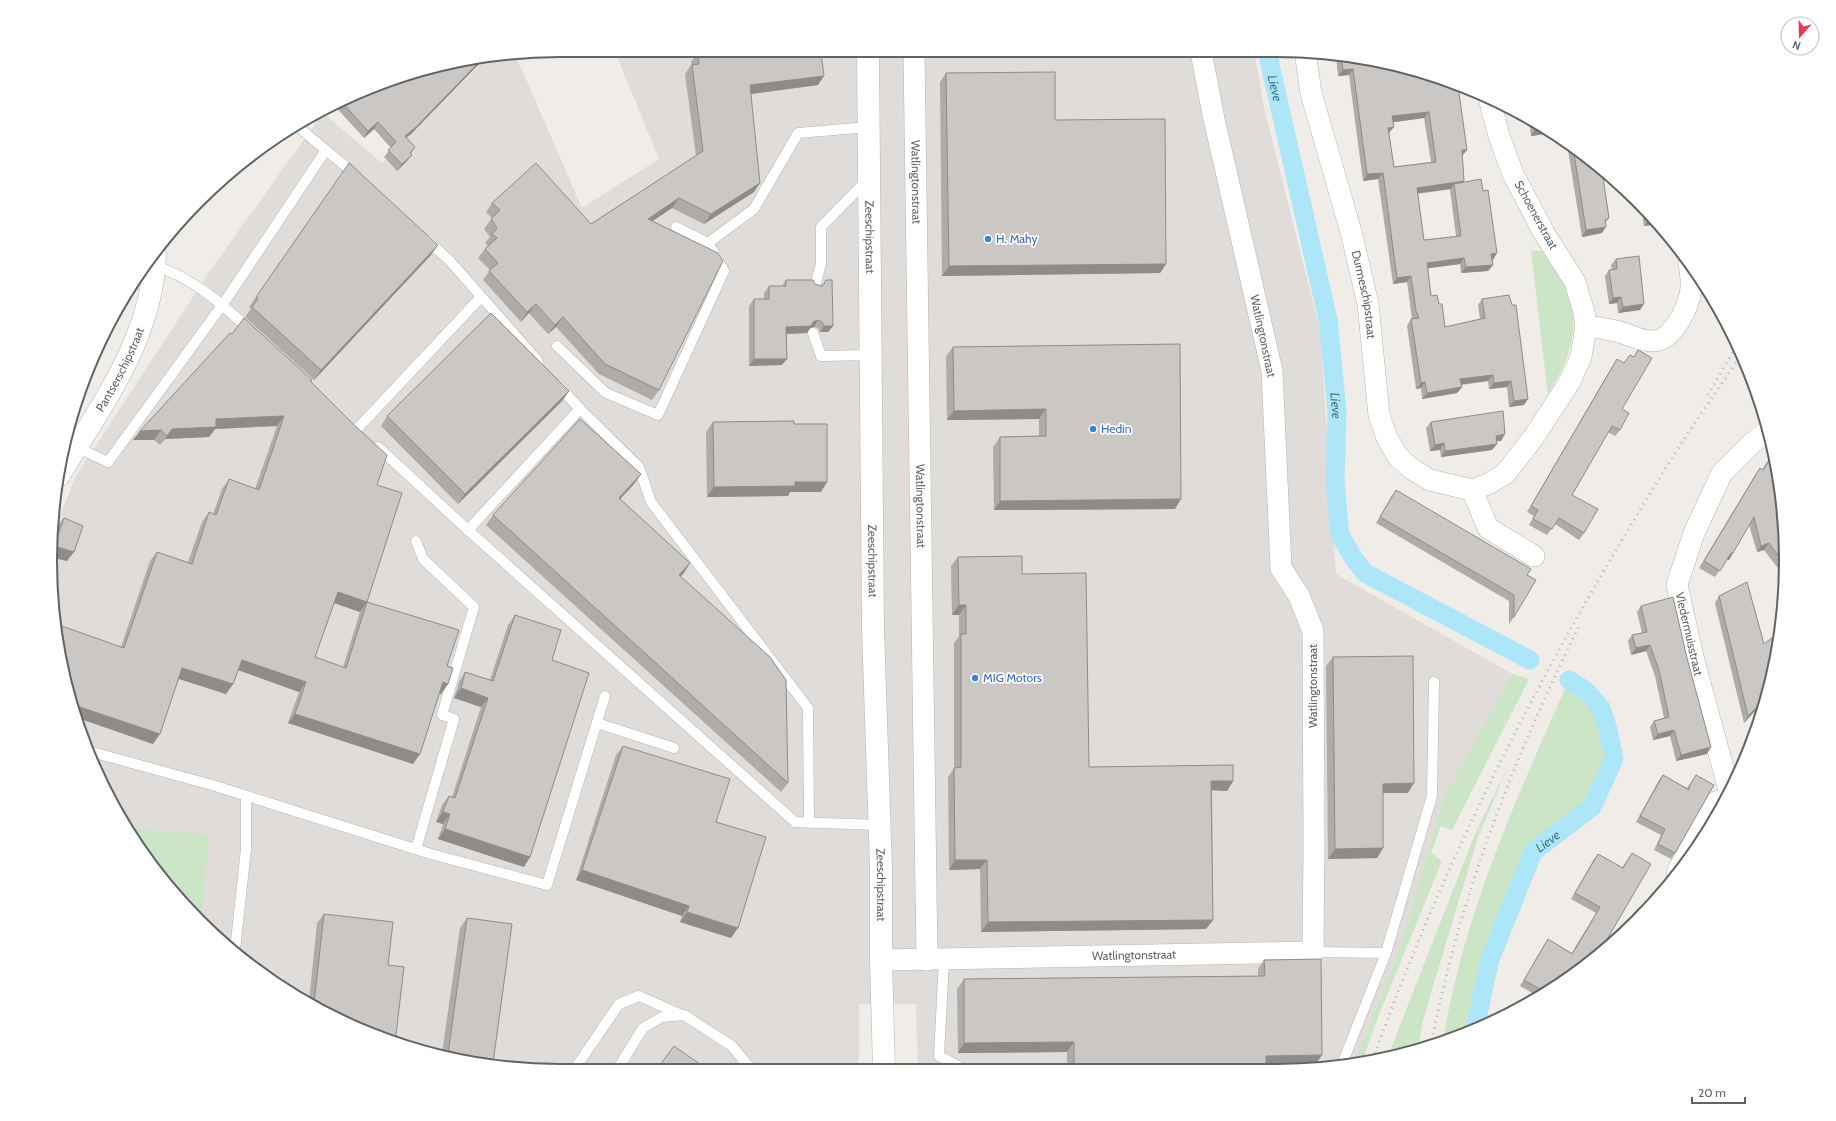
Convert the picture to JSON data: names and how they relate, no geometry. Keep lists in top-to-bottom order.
{
  "streets": {
    "main road": ["Zeeschipstraat", "Pantserschipstraat"],
    "street": [
      "Watlingtonstraat",
      "Schoenerstraat",
      "Durmeschipstraat",
      "Vledermuisstraat"
    ]
  },
  "crossings": [
    ["Watlingtonstraat", "Zeeschipstraat"],
    ["Schoenerstraat", "Durmeschipstraat"]
  ],
  "water": ["Lieve"],
  "places": ["H. Mahy", "Hedin", "MIG Motors"],
  "scale_bar": "20 m",
  "north": "bottom"
}
